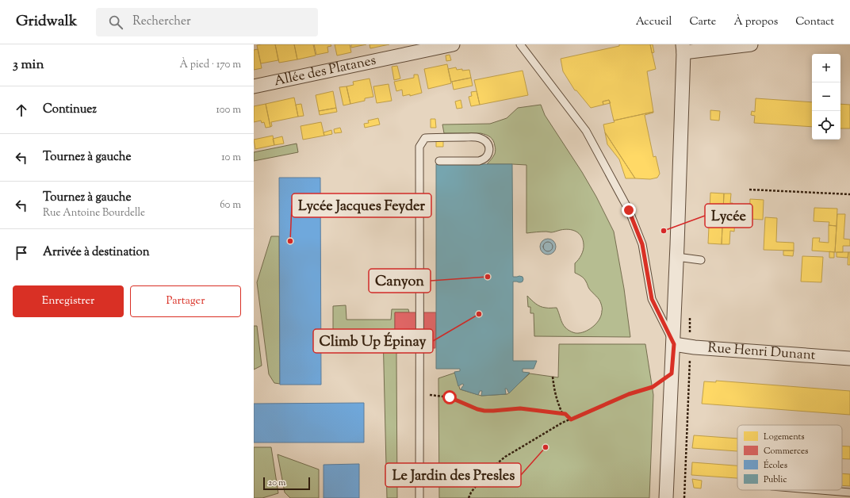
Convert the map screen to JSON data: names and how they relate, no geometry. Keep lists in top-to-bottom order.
{
  "streets": {
    "street": ["Allée des Platanes", "Rue Henri Dunant"]
  },
  "places": [
    "Lycée",
    "Lycée Jacques Feyder",
    "Canyon",
    "Climb Up Épinay",
    "Le Jardin des Presles"
  ],
  "legend": [
    "Logements",
    "Commerces",
    "Écoles",
    "Public"
  ],
  "scale_bar": "20 m",
  "page": {
    "header": "Gridwalk",
    "search": "Rechercher",
    "nav": [
      "Accueil",
      "Carte",
      "À propos",
      "Contact"
    ],
    "heading": ["3 min", "À pied · 170 m"],
    "map_buttons": ["+", "−"],
    "list": [
      ["Continuez", "100 m"],
      ["Tournez à gauche", "10 m"],
      ["Tournez à gauche", "Rue Antoine Bourdelle", "60 m"],
      "Arrivée à destination"
    ],
    "buttons": ["Enregistrer", "Partager"],
    "scale": "20 m"
  }
}
